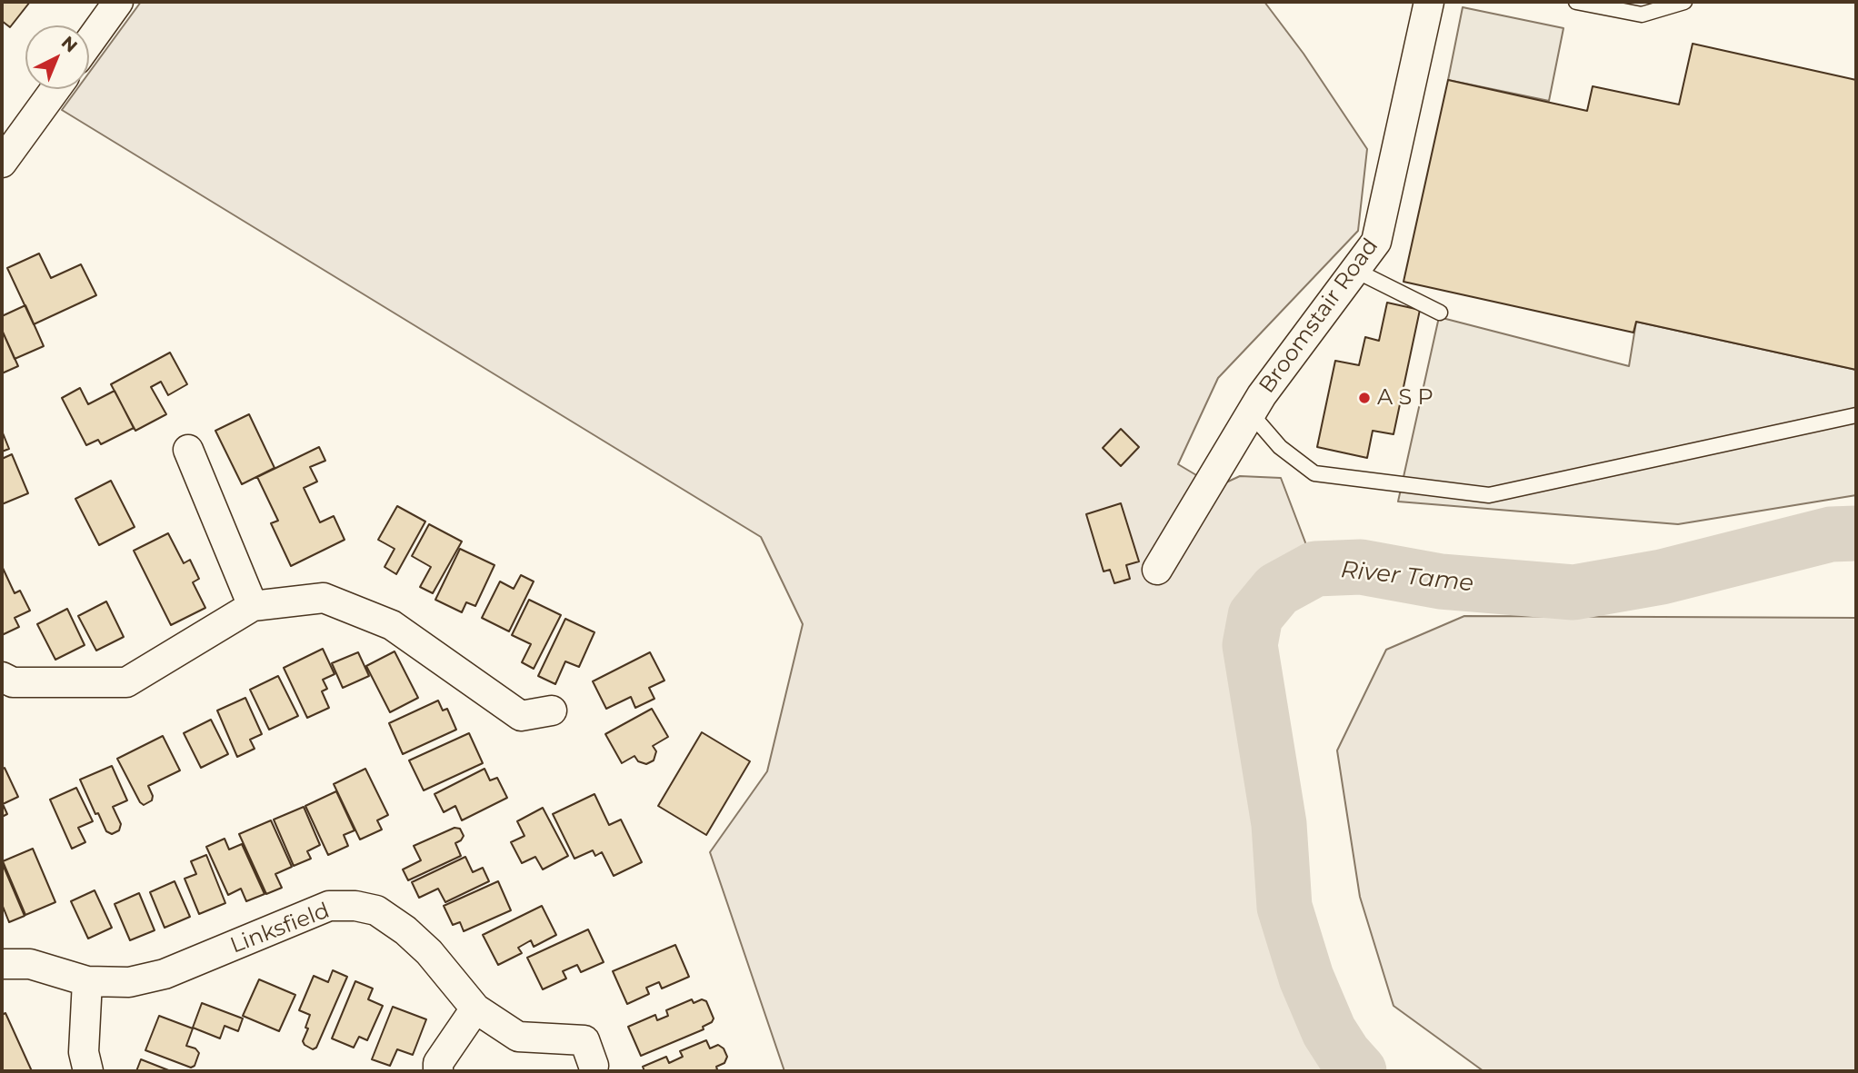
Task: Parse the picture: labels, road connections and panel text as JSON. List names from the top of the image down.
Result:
{
  "streets": {
    "street": ["Broomstair Road", "Linksfield"]
  },
  "water": ["River Tame"],
  "places": ["A S P"],
  "north": "top right"
}
